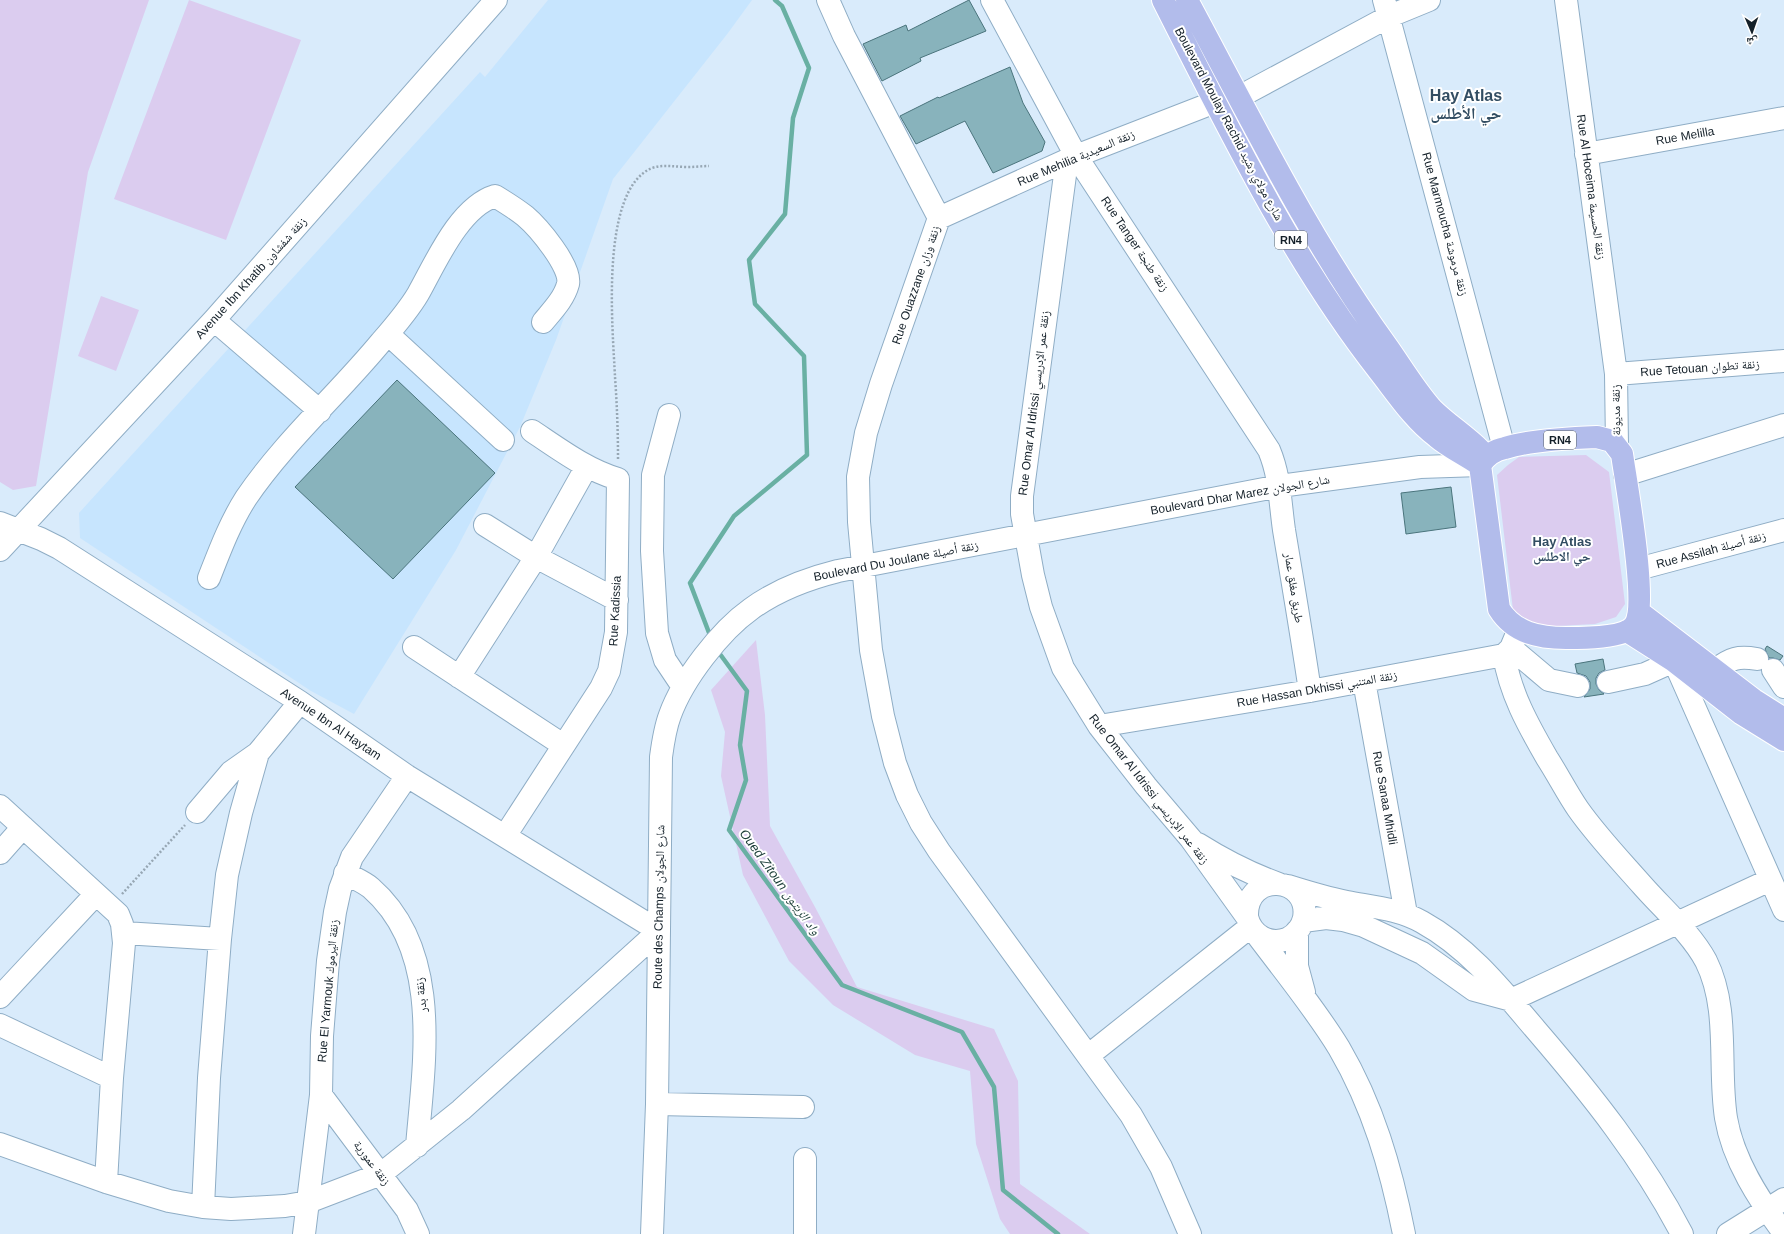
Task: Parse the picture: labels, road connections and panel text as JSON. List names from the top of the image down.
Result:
{
  "streets": {
    "main road": ["Boulevard Moulay Rachid شارع مولاي رشيد", "RN4"],
    "street": [
      "Rue Melilla",
      "Rue Mehilia زنقة السعيدية",
      "Rue Al Hoceima زنقة الحسيمة",
      "Rue Marmoucha زنقة مرموشة",
      "Rue Tanger زنقة طنجة",
      "Avenue Ibn Khatib زنقة شفشاون",
      "Rue Ouazzane زنقة وزان",
      "Rue Tetouan زنقة تطوان",
      "Rue Omar Al Idrissi زنقة عمر الإدريسي",
      "زنقة مديونة",
      "Boulevard Dhar Marez شارع الجولان",
      "Rue Assilah زنقة أصيلة",
      "Boulevard Du Joulane زنقة أصيلة",
      "طريق مغلق عمار",
      "Rue Kadissia",
      "Rue Hassan Dkhissi زنقة المتنبي",
      "Avenue Ibn Al Haytam",
      "Rue Sanaa Mhidli",
      "Route des Champs شارع الجولان",
      "Rue El Yarmouk زنقة اليرموك",
      "زنقة بدر",
      "زنقة عمورية"
    ]
  },
  "crossings": [
    ["Boulevard Moulay Rachid شارع مولاي رشيد", "Rue Mehilia زنقة السعيدية"],
    ["Boulevard Moulay Rachid شارع مولاي رشيد", "Rue Marmoucha زنقة مرموشة"],
    ["Boulevard Moulay Rachid شارع مولاي رشيد", "RN4"],
    ["Boulevard Moulay Rachid شارع مولاي رشيد", "Boulevard Dhar Marez شارع الجولان"],
    ["Rue Melilla", "Rue Al Hoceima زنقة الحسيمة"],
    ["Rue Mehilia زنقة السعيدية", "Rue Tanger زنقة طنجة"],
    ["Rue Mehilia زنقة السعيدية", "Rue Ouazzane زنقة وزان"],
    ["Rue Mehilia زنقة السعيدية", "Rue Omar Al Idrissi زنقة عمر الإدريسي"],
    ["Rue Al Hoceima زنقة الحسيمة", "Rue Tetouan زنقة تطوان"],
    ["Rue Al Hoceima زنقة الحسيمة", "زنقة مديونة"],
    ["Rue Marmoucha زنقة مرموشة", "RN4"],
    ["Rue Marmoucha زنقة مرموشة", "Boulevard Dhar Marez شارع الجولان"],
    ["RN4", "زنقة مديونة"],
    ["RN4", "Boulevard Dhar Marez شارع الجولان"],
    ["Rue Tanger زنقة طنجة", "Rue Omar Al Idrissi زنقة عمر الإدريسي"],
    ["Rue Tanger زنقة طنجة", "Boulevard Dhar Marez شارع الجولان"],
    ["Rue Tanger زنقة طنجة", "طريق مغلق عمار"],
    ["Avenue Ibn Khatib زنقة شفشاون", "Avenue Ibn Al Haytam"],
    ["Rue Ouazzane زنقة وزان", "Boulevard Du Joulane زنقة أصيلة"],
    ["Rue Tetouan زنقة تطوان", "زنقة مديونة"],
    ["Rue Omar Al Idrissi زنقة عمر الإدريسي", "Boulevard Dhar Marez شارع الجولان"],
    ["Rue Omar Al Idrissi زنقة عمر الإدريسي", "Boulevard Du Joulane زنقة أصيلة"],
    ["Rue Omar Al Idrissi زنقة عمر الإدريسي", "Rue Hassan Dkhissi زنقة المتنبي"],
    ["Boulevard Dhar Marez شارع الجولان", "Boulevard Du Joulane زنقة أصيلة"],
    ["Boulevard Dhar Marez شارع الجولان", "طريق مغلق عمار"],
    ["Boulevard Du Joulane زنقة أصيلة", "Route des Champs شارع الجولان"],
    ["طريق مغلق عمار", "Rue Hassan Dkhissi زنقة المتنبي"],
    ["Rue Kadissia", "Avenue Ibn Al Haytam"],
    ["Rue Hassan Dkhissi زنقة المتنبي", "Rue Sanaa Mhidli"],
    ["Avenue Ibn Al Haytam", "Route des Champs شارع الجولان"],
    ["Avenue Ibn Al Haytam", "Rue El Yarmouk زنقة اليرموك"],
    ["Rue El Yarmouk زنقة اليرموك", "زنقة بدر"],
    ["Rue El Yarmouk زنقة اليرموك", "زنقة عمورية"]
  ],
  "districts": ["Hay Atlas حي الأطلس", "Hay Atlas حي الاطلس"],
  "water": ["Oued Zitoun واد الزيتون"],
  "north": "bottom"
}
